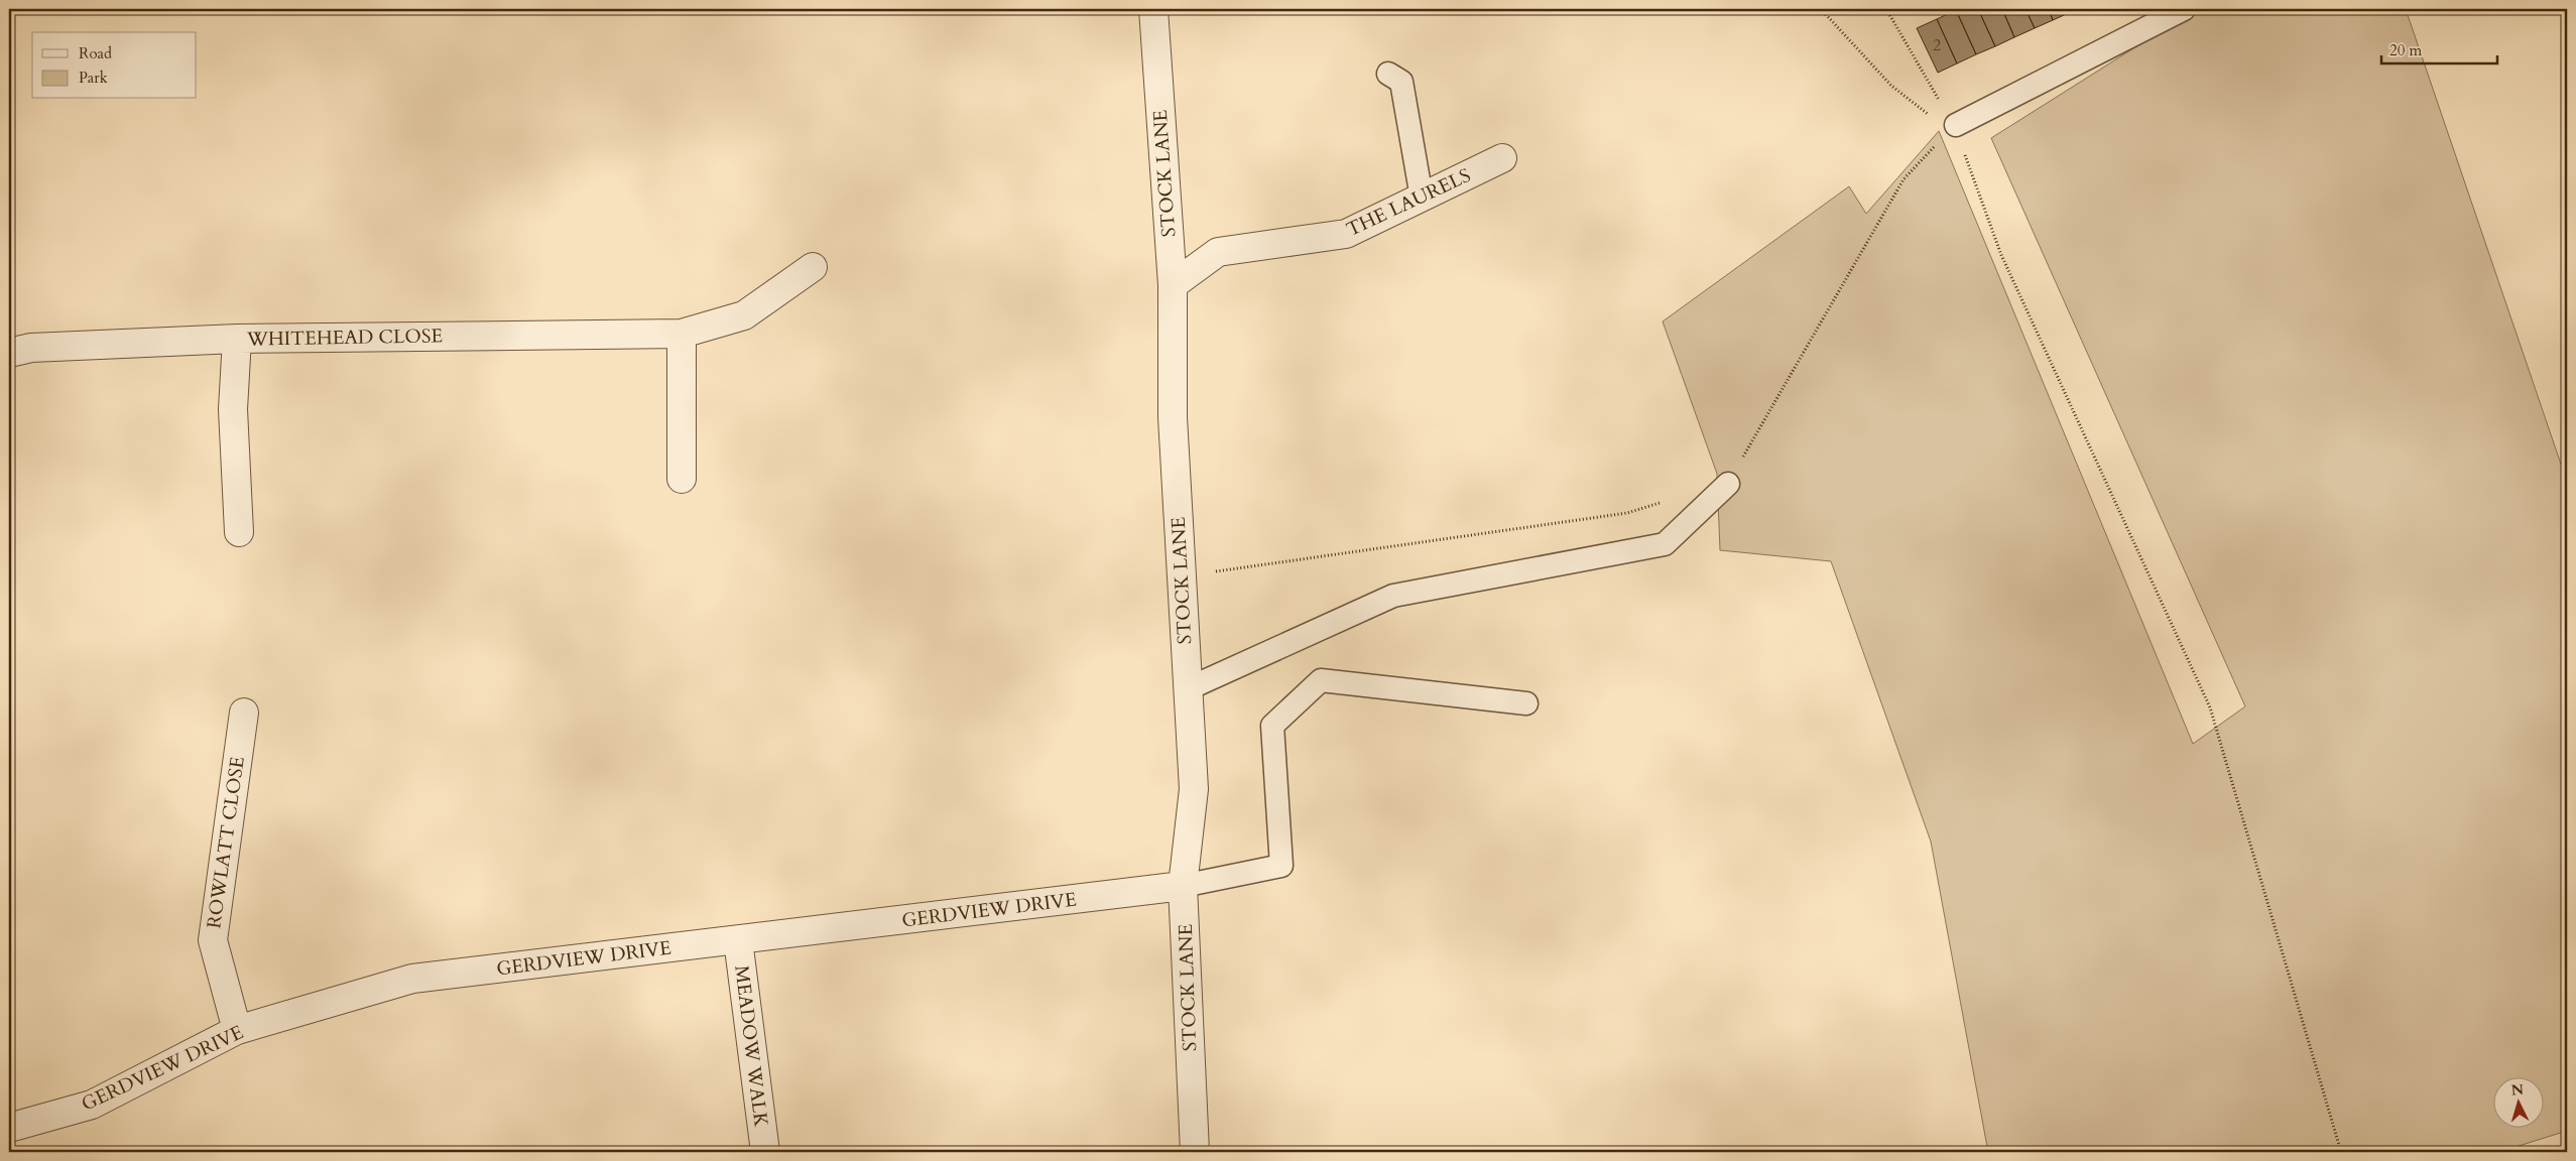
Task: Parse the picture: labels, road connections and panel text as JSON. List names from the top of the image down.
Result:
{
  "streets": {
    "street": [
      "STOCK LANE",
      "THE LAURELS",
      "WHITEHEAD CLOSE",
      "ROWLATT CLOSE",
      "GERDVIEW DRIVE",
      "MEADOW WALK"
    ]
  },
  "crossings": [
    ["STOCK LANE", "THE LAURELS"],
    ["STOCK LANE", "GERDVIEW DRIVE"],
    ["ROWLATT CLOSE", "GERDVIEW DRIVE"],
    ["GERDVIEW DRIVE", "MEADOW WALK"]
  ],
  "house_numbers": ["2"],
  "legend": ["Road", "Park"],
  "scale_bar": "20 m",
  "north": "top"
}
